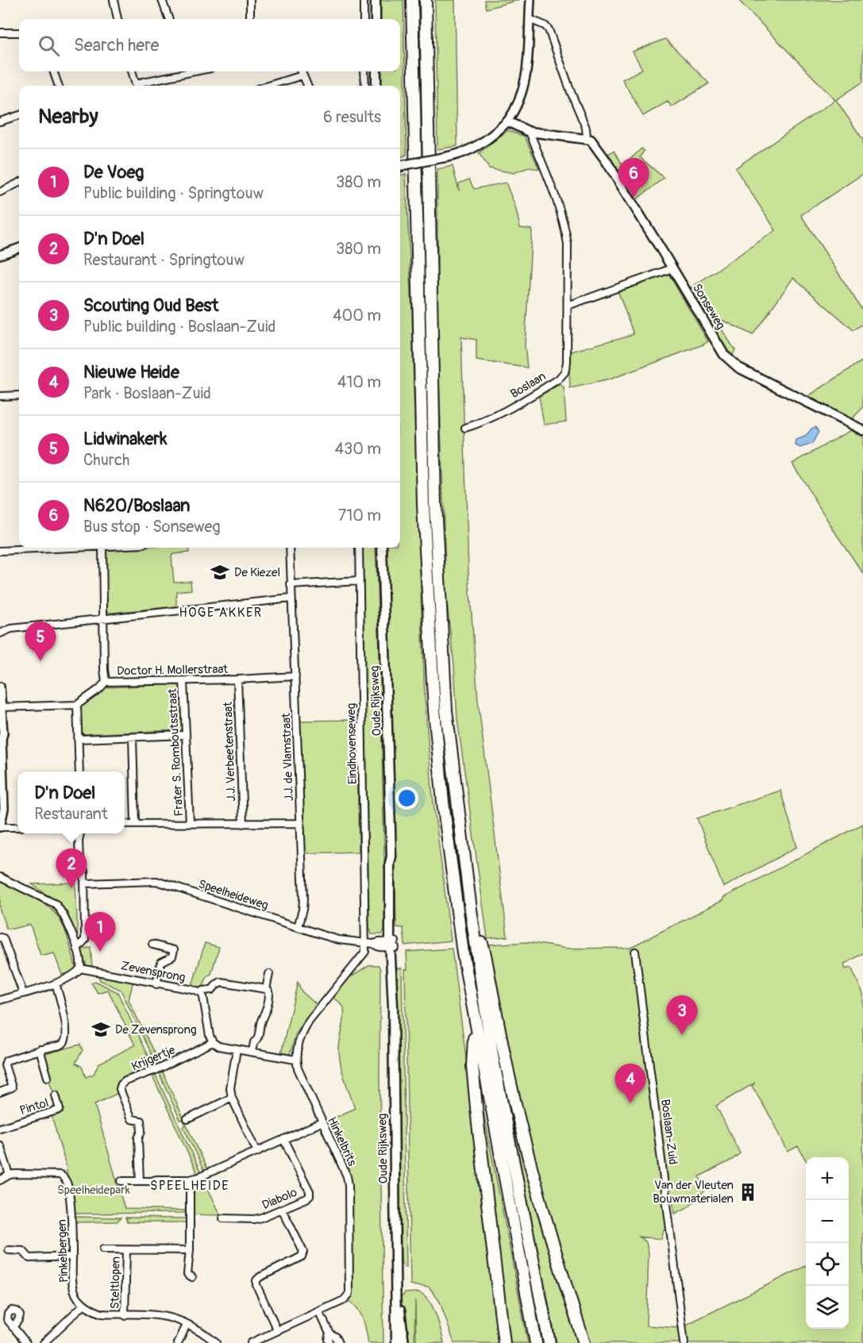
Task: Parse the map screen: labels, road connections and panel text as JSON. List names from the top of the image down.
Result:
{
  "streets": {
    "main road": ["Sonseweg", "Oude Rijksweg"],
    "street": [
      "Boslaan",
      "Doctor H. Mollerstraat",
      "Eindhovenseweg",
      "J.J. Verbeetenstraat",
      "Frater S. Romboutsstraat",
      "J.J. de Vlamstraat",
      "Speelheideweg",
      "Zevensprong",
      "Krijgertje",
      "Pintol",
      "Boslaan-Zuid",
      "Hinkelbrits",
      "Diabolo",
      "Pinkelbergen",
      "Steltlopen"
    ]
  },
  "crossings": [
    ["Doctor H. Mollerstraat", "J.J. Verbeetenstraat"],
    ["Doctor H. Mollerstraat", "Frater S. Romboutsstraat"],
    ["Doctor H. Mollerstraat", "J.J. de Vlamstraat"],
    ["Oude Rijksweg", "Speelheideweg"],
    ["Eindhovenseweg", "Speelheideweg"],
    ["J.J. de Vlamstraat", "Speelheideweg"]
  ],
  "districts": ["HOGE AKKER", "SPEELHEIDE"],
  "parks": ["Speelheidepark"],
  "places": {
    "school or university": ["De Kiezel", "De Zevensprong"],
    "building": ["Van der Vleuten Bouwmaterialen"]
  },
  "page": {
    "search": "Search here",
    "heading": ["Nearby", "6 results"],
    "list": [
      {
        "mark": "1",
        "name": "De Voeg",
        "note": "Public building · Springtouw",
        "value": "380 m"
      },
      {
        "mark": "2",
        "name": "D'n Doel",
        "note": "Restaurant · Springtouw",
        "value": "380 m"
      },
      {
        "mark": "3",
        "name": "Scouting Oud Best",
        "note": "Public building · Boslaan-Zuid",
        "value": "400 m"
      },
      {
        "mark": "4",
        "name": "Nieuwe Heide",
        "note": "Park · Boslaan-Zuid",
        "value": "410 m"
      },
      {
        "mark": "5",
        "name": "Lidwinakerk",
        "note": "Church",
        "value": "430 m"
      },
      {
        "mark": "6",
        "name": "N620/Boslaan",
        "note": "Bus stop · Sonseweg",
        "value": "710 m"
      }
    ],
    "pins": [
      "6",
      "5",
      "2",
      "1",
      "3",
      "4"
    ],
    "popup": ["D'n Doel", "Restaurant"],
    "map_buttons": ["+", "−"]
  }
}
